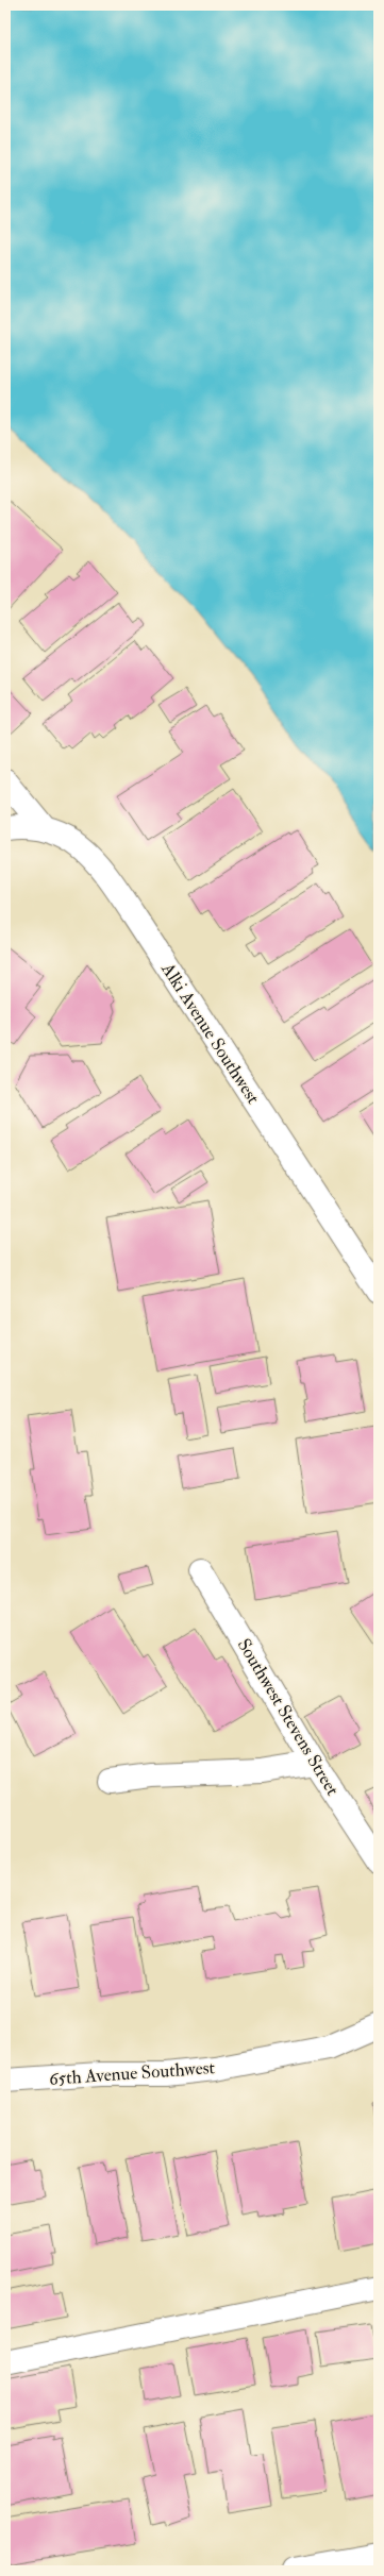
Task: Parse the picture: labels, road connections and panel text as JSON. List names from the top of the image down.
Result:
{
  "streets": {
    "street": ["Alki Avenue Southwest", "Southwest Stevens Street", "65th Avenue Southwest"]
  }
}
